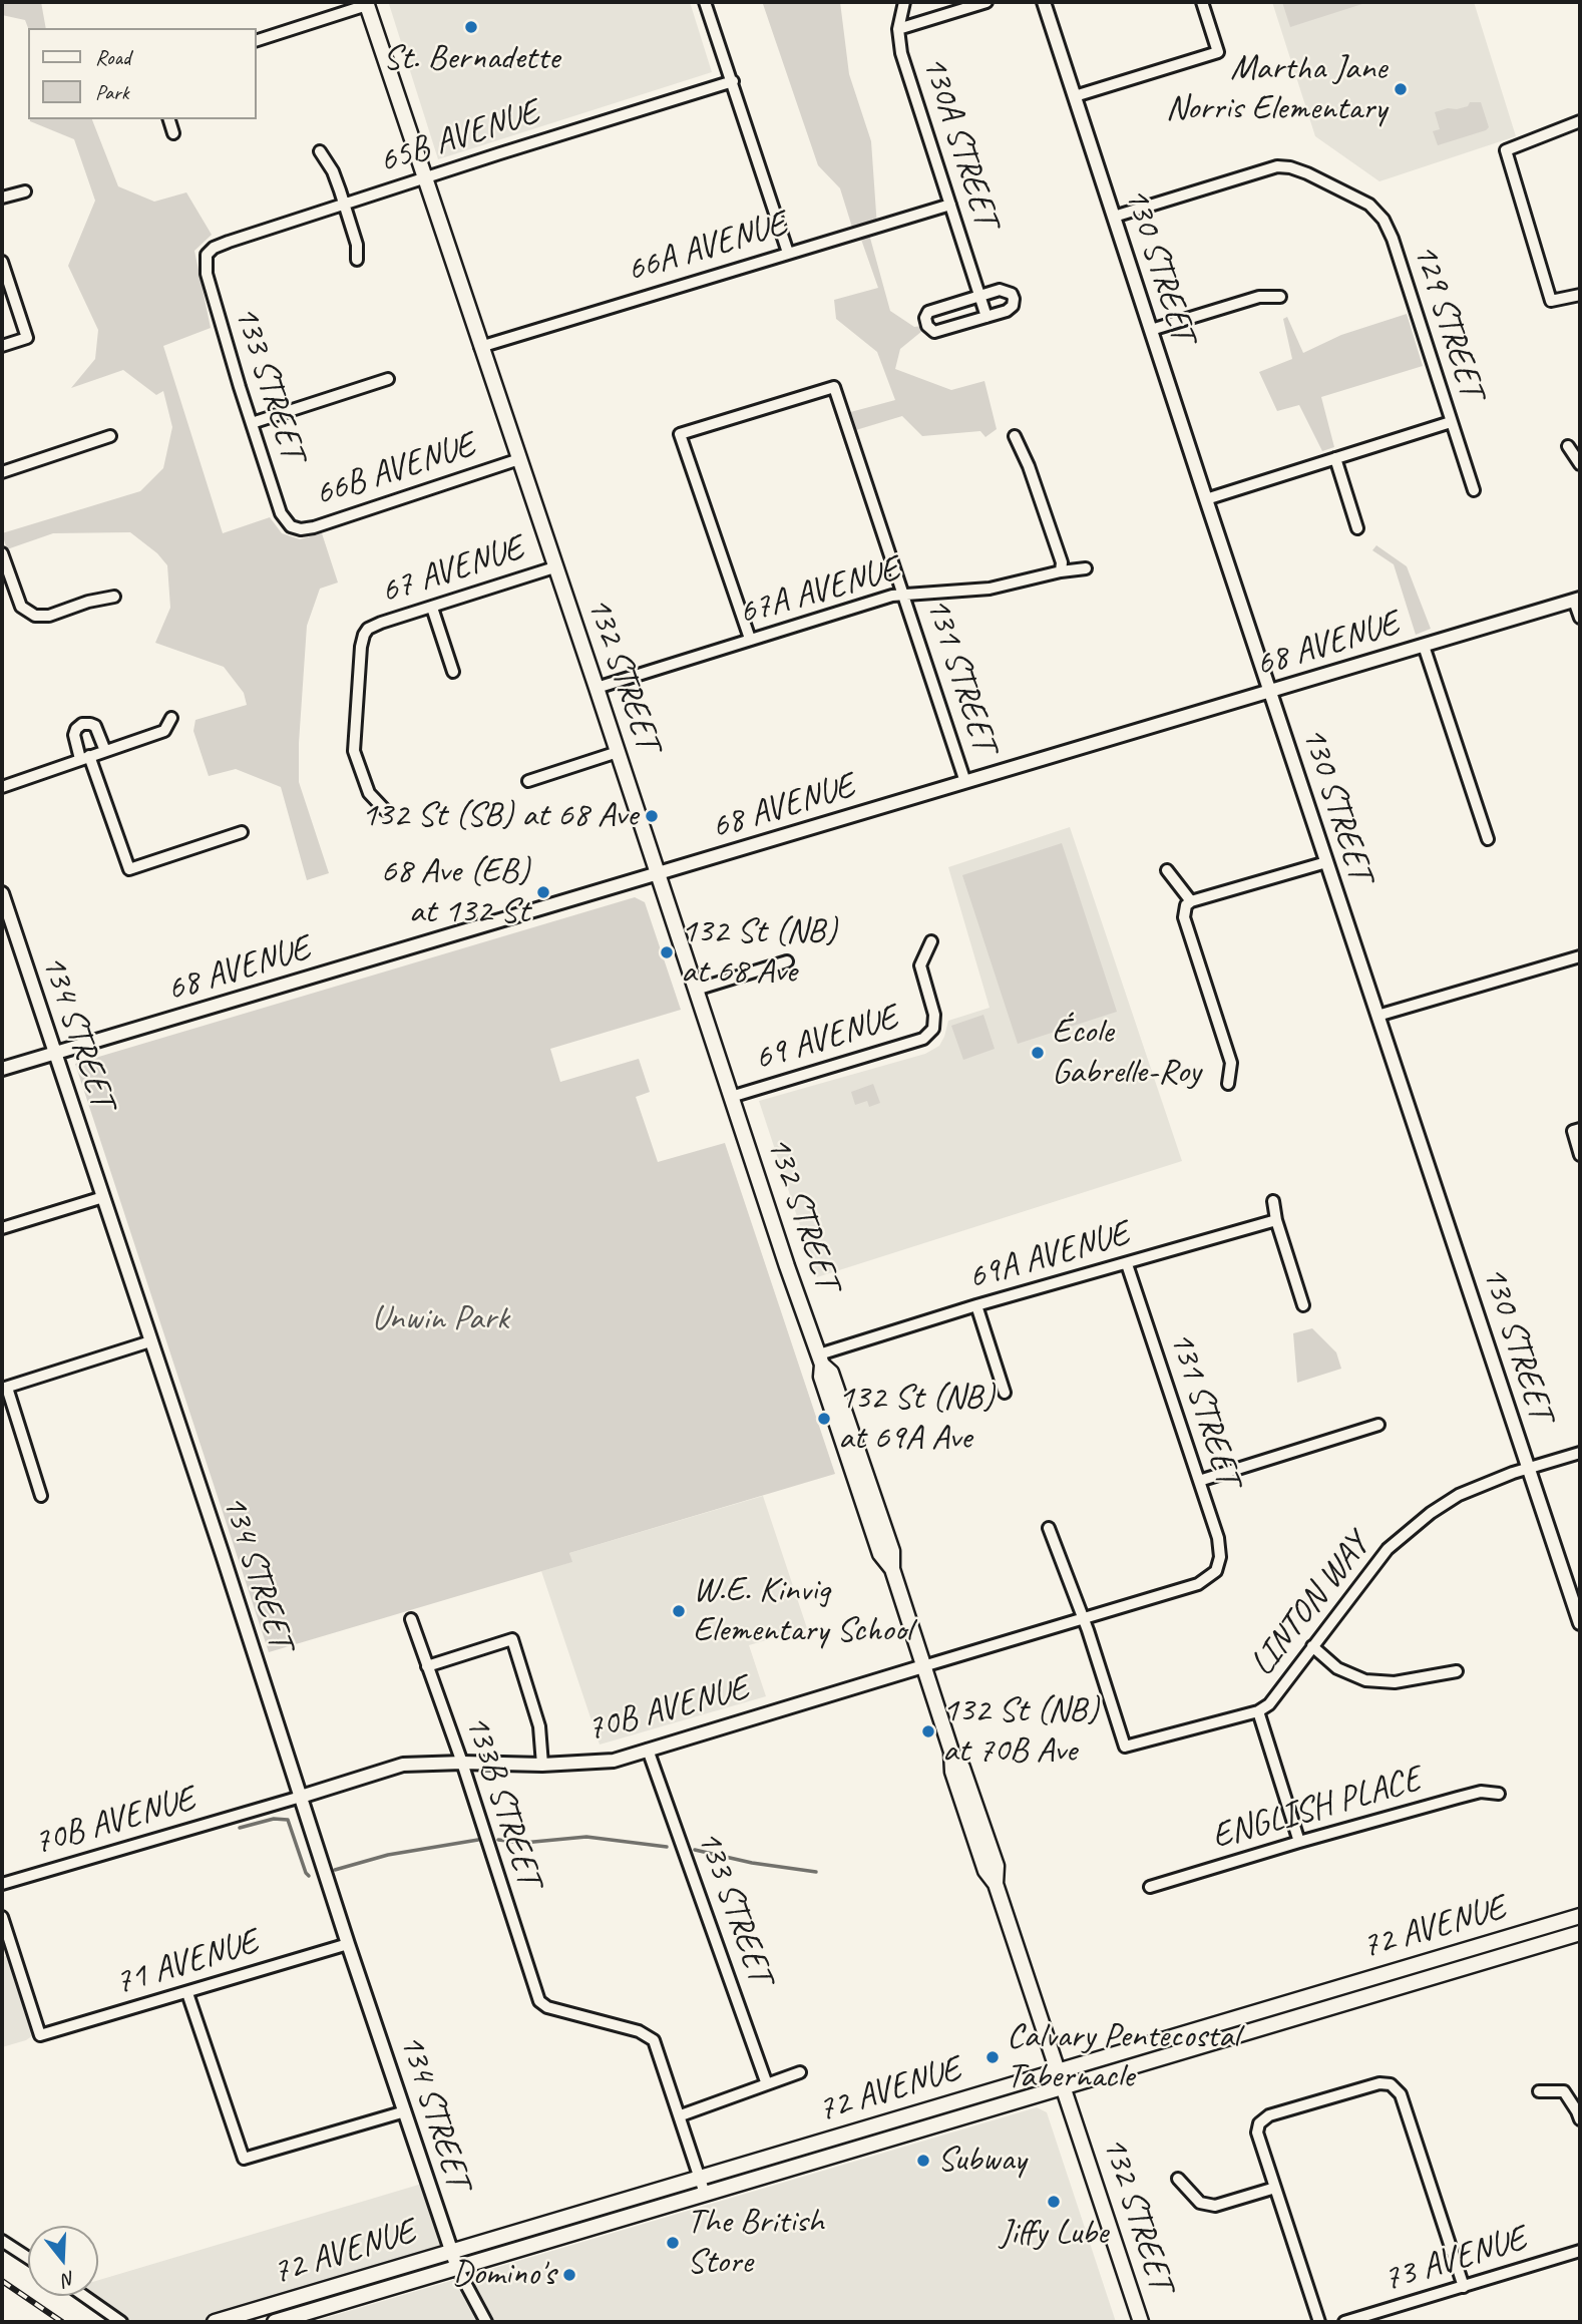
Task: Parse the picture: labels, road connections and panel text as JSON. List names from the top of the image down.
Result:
{
  "streets": {
    "main road": ["132 STREET", "72 AVENUE"],
    "street": [
      "65B AVENUE",
      "130A STREET",
      "66A AVENUE",
      "130 STREET",
      "129 STREET",
      "133 STREET",
      "66B AVENUE",
      "67 AVENUE",
      "67A AVENUE",
      "68 AVENUE",
      "131 STREET",
      "134 STREET",
      "69 AVENUE",
      "69A AVENUE",
      "LINTON WAY",
      "70B AVENUE",
      "133B STREET",
      "ENGLISH PLACE",
      "71 AVENUE",
      "73 AVENUE"
    ]
  },
  "crossings": [
    ["65B AVENUE", "133 STREET"],
    ["65B AVENUE", "132 STREET"],
    ["130A STREET", "66A AVENUE"],
    ["66A AVENUE", "132 STREET"],
    ["130 STREET", "129 STREET"],
    ["130 STREET", "68 AVENUE"],
    ["130 STREET", "LINTON WAY"],
    ["133 STREET", "66B AVENUE"],
    ["133 STREET", "70B AVENUE"],
    ["66B AVENUE", "132 STREET"],
    ["67 AVENUE", "132 STREET"],
    ["67A AVENUE", "132 STREET"],
    ["67A AVENUE", "131 STREET"],
    ["68 AVENUE", "132 STREET"],
    ["68 AVENUE", "131 STREET"],
    ["68 AVENUE", "134 STREET"],
    ["132 STREET", "69 AVENUE"],
    ["132 STREET", "69A AVENUE"],
    ["132 STREET", "70B AVENUE"],
    ["132 STREET", "72 AVENUE"],
    ["131 STREET", "69A AVENUE"],
    ["131 STREET", "70B AVENUE"],
    ["134 STREET", "70B AVENUE"],
    ["134 STREET", "72 AVENUE"],
    ["134 STREET", "71 AVENUE"],
    ["LINTON WAY", "70B AVENUE"],
    ["70B AVENUE", "133B STREET"]
  ],
  "parks": ["Unwin Park"],
  "places": [
    "St. Bernadette",
    "Martha Jane Norris Elementary",
    "132 St (SB) at 68 Ave",
    "68 Ave (EB) at 132 St",
    "132 St (NB) at 68 Ave",
    "École Gabrelle-Roy",
    "132 St (NB) at 69A Ave",
    "W.E. Kinvig Elementary School",
    "132 St (NB) at 70B Ave",
    "Calvary Pentecostal Tabernacle",
    "Subway",
    "Jiffy Lube",
    "The British Store",
    "Domino's"
  ],
  "legend": ["Road", "Park"],
  "north": "bottom"
}
